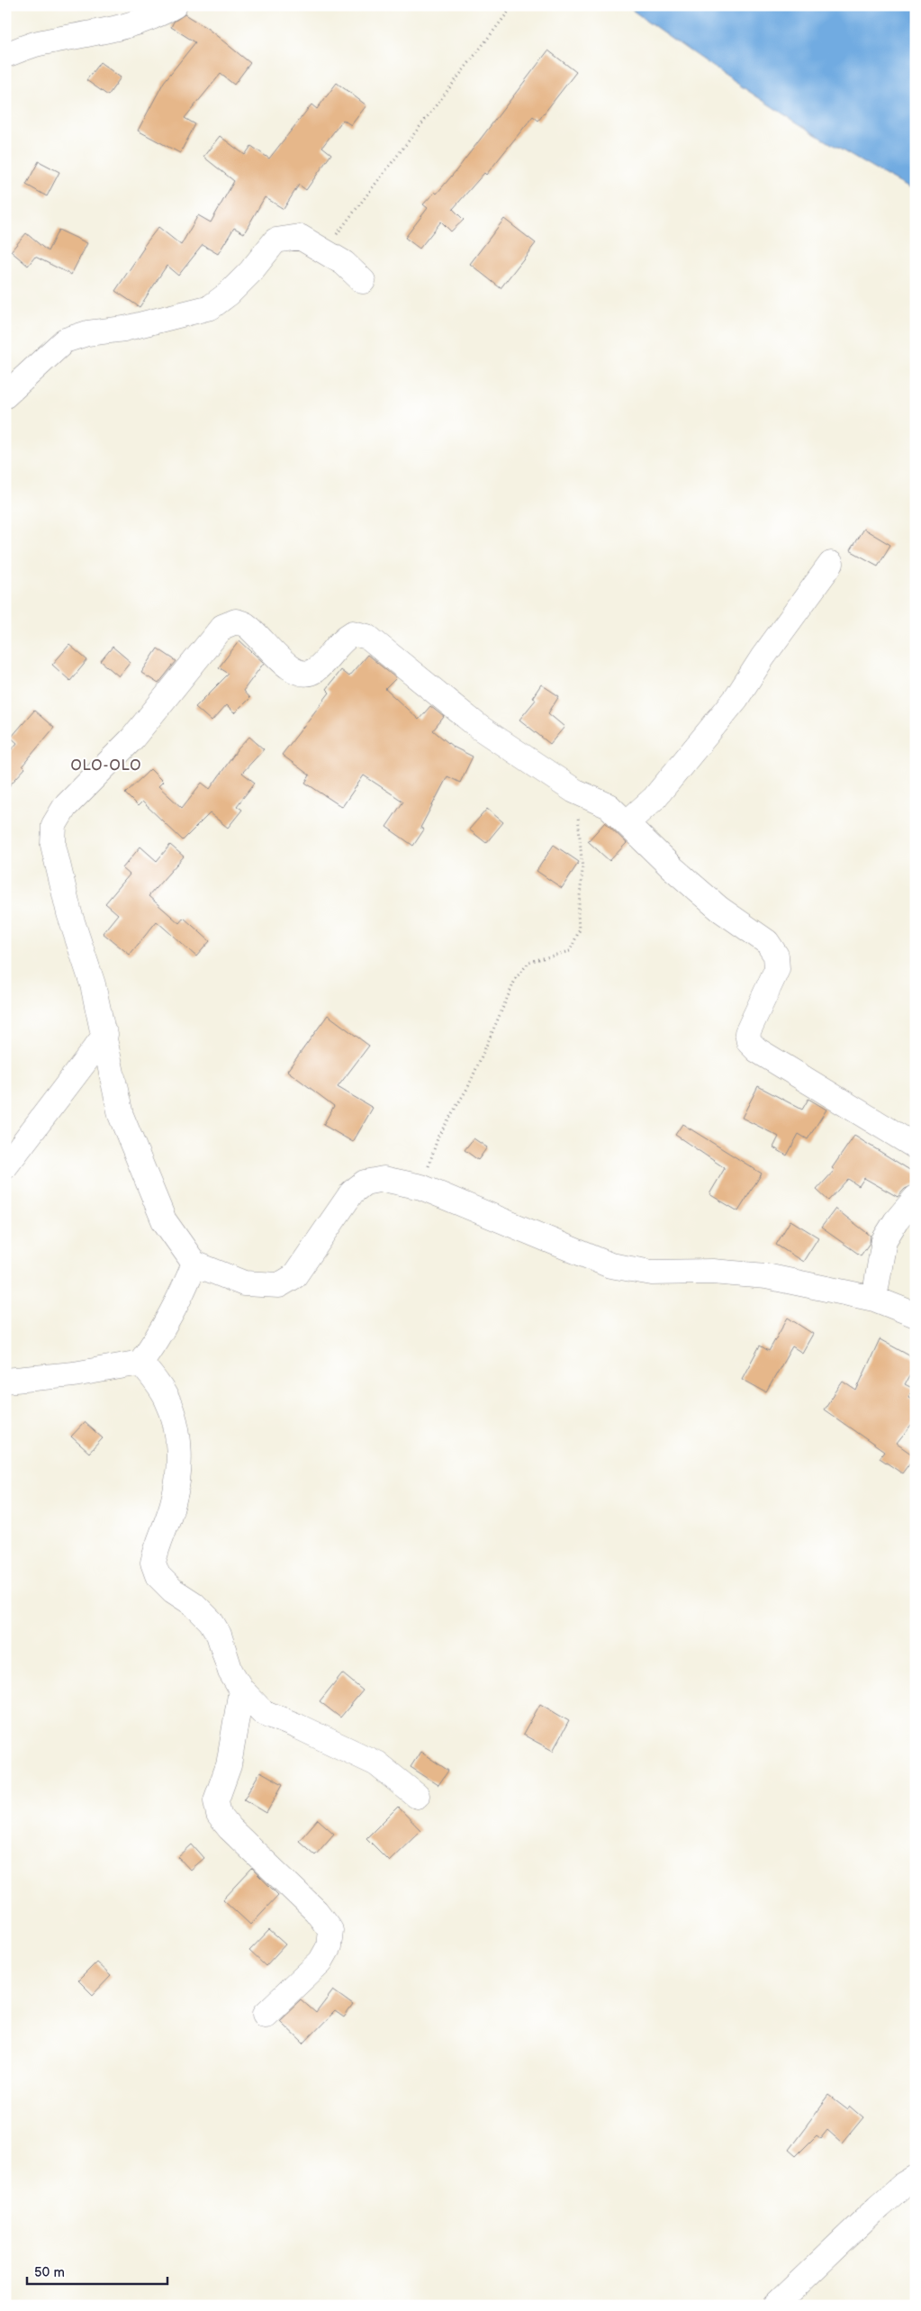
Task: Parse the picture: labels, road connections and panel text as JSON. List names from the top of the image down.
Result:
{
  "districts": ["OLO-OLO"],
  "scale_bar": "50 m"
}
